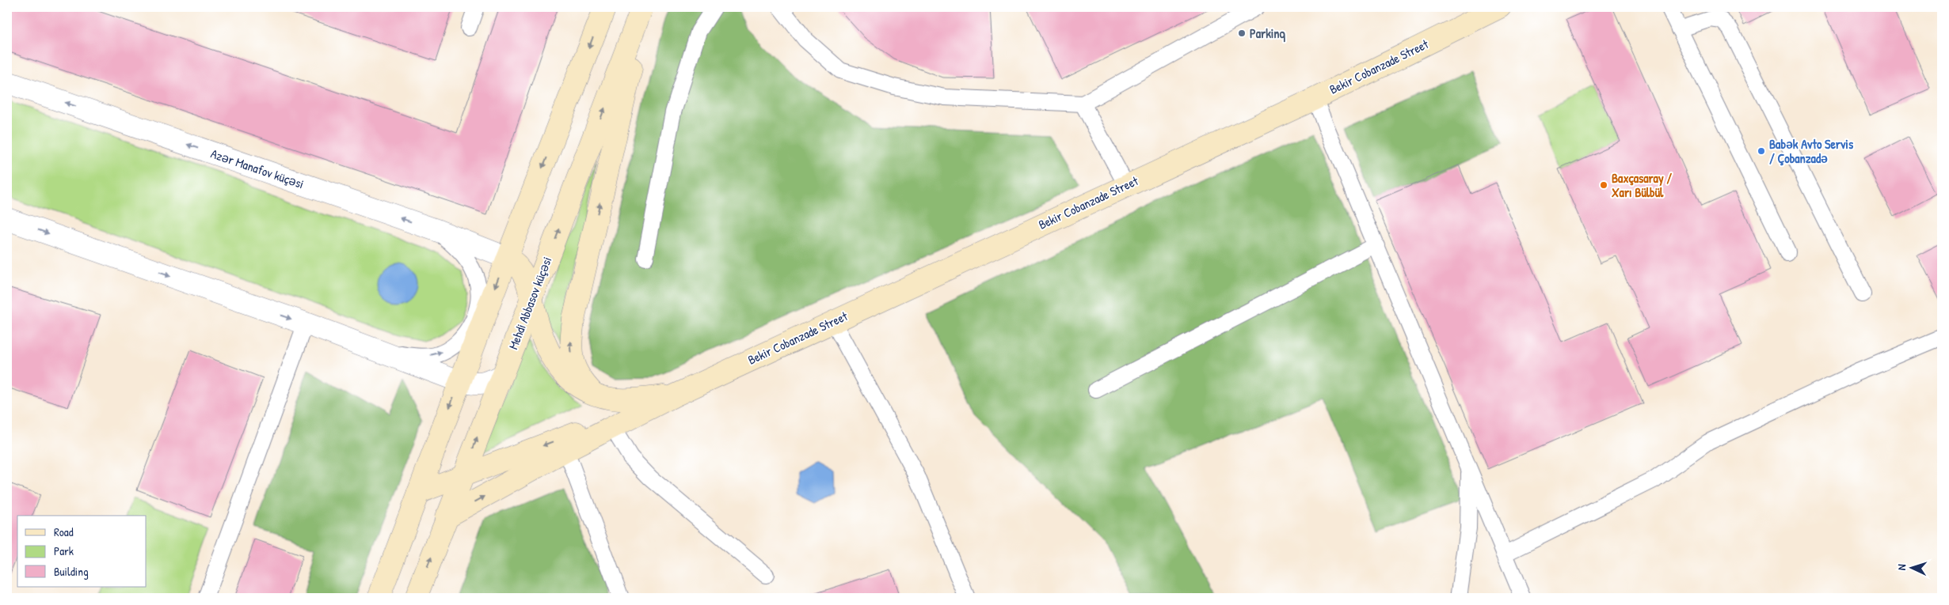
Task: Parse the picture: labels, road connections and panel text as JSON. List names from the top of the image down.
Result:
{
  "streets": {
    "street": ["Bekir Cobanzade Street", "Azər Manafov küçəsi", "Mehdi Abbasov küçəsi"]
  },
  "places": ["Parkinq", "Babək Avto Servis / Çobanzadə", "Baxçasaray / Xarı Bülbül"],
  "legend": ["Road", "Park", "Building"],
  "north": "left"
}
